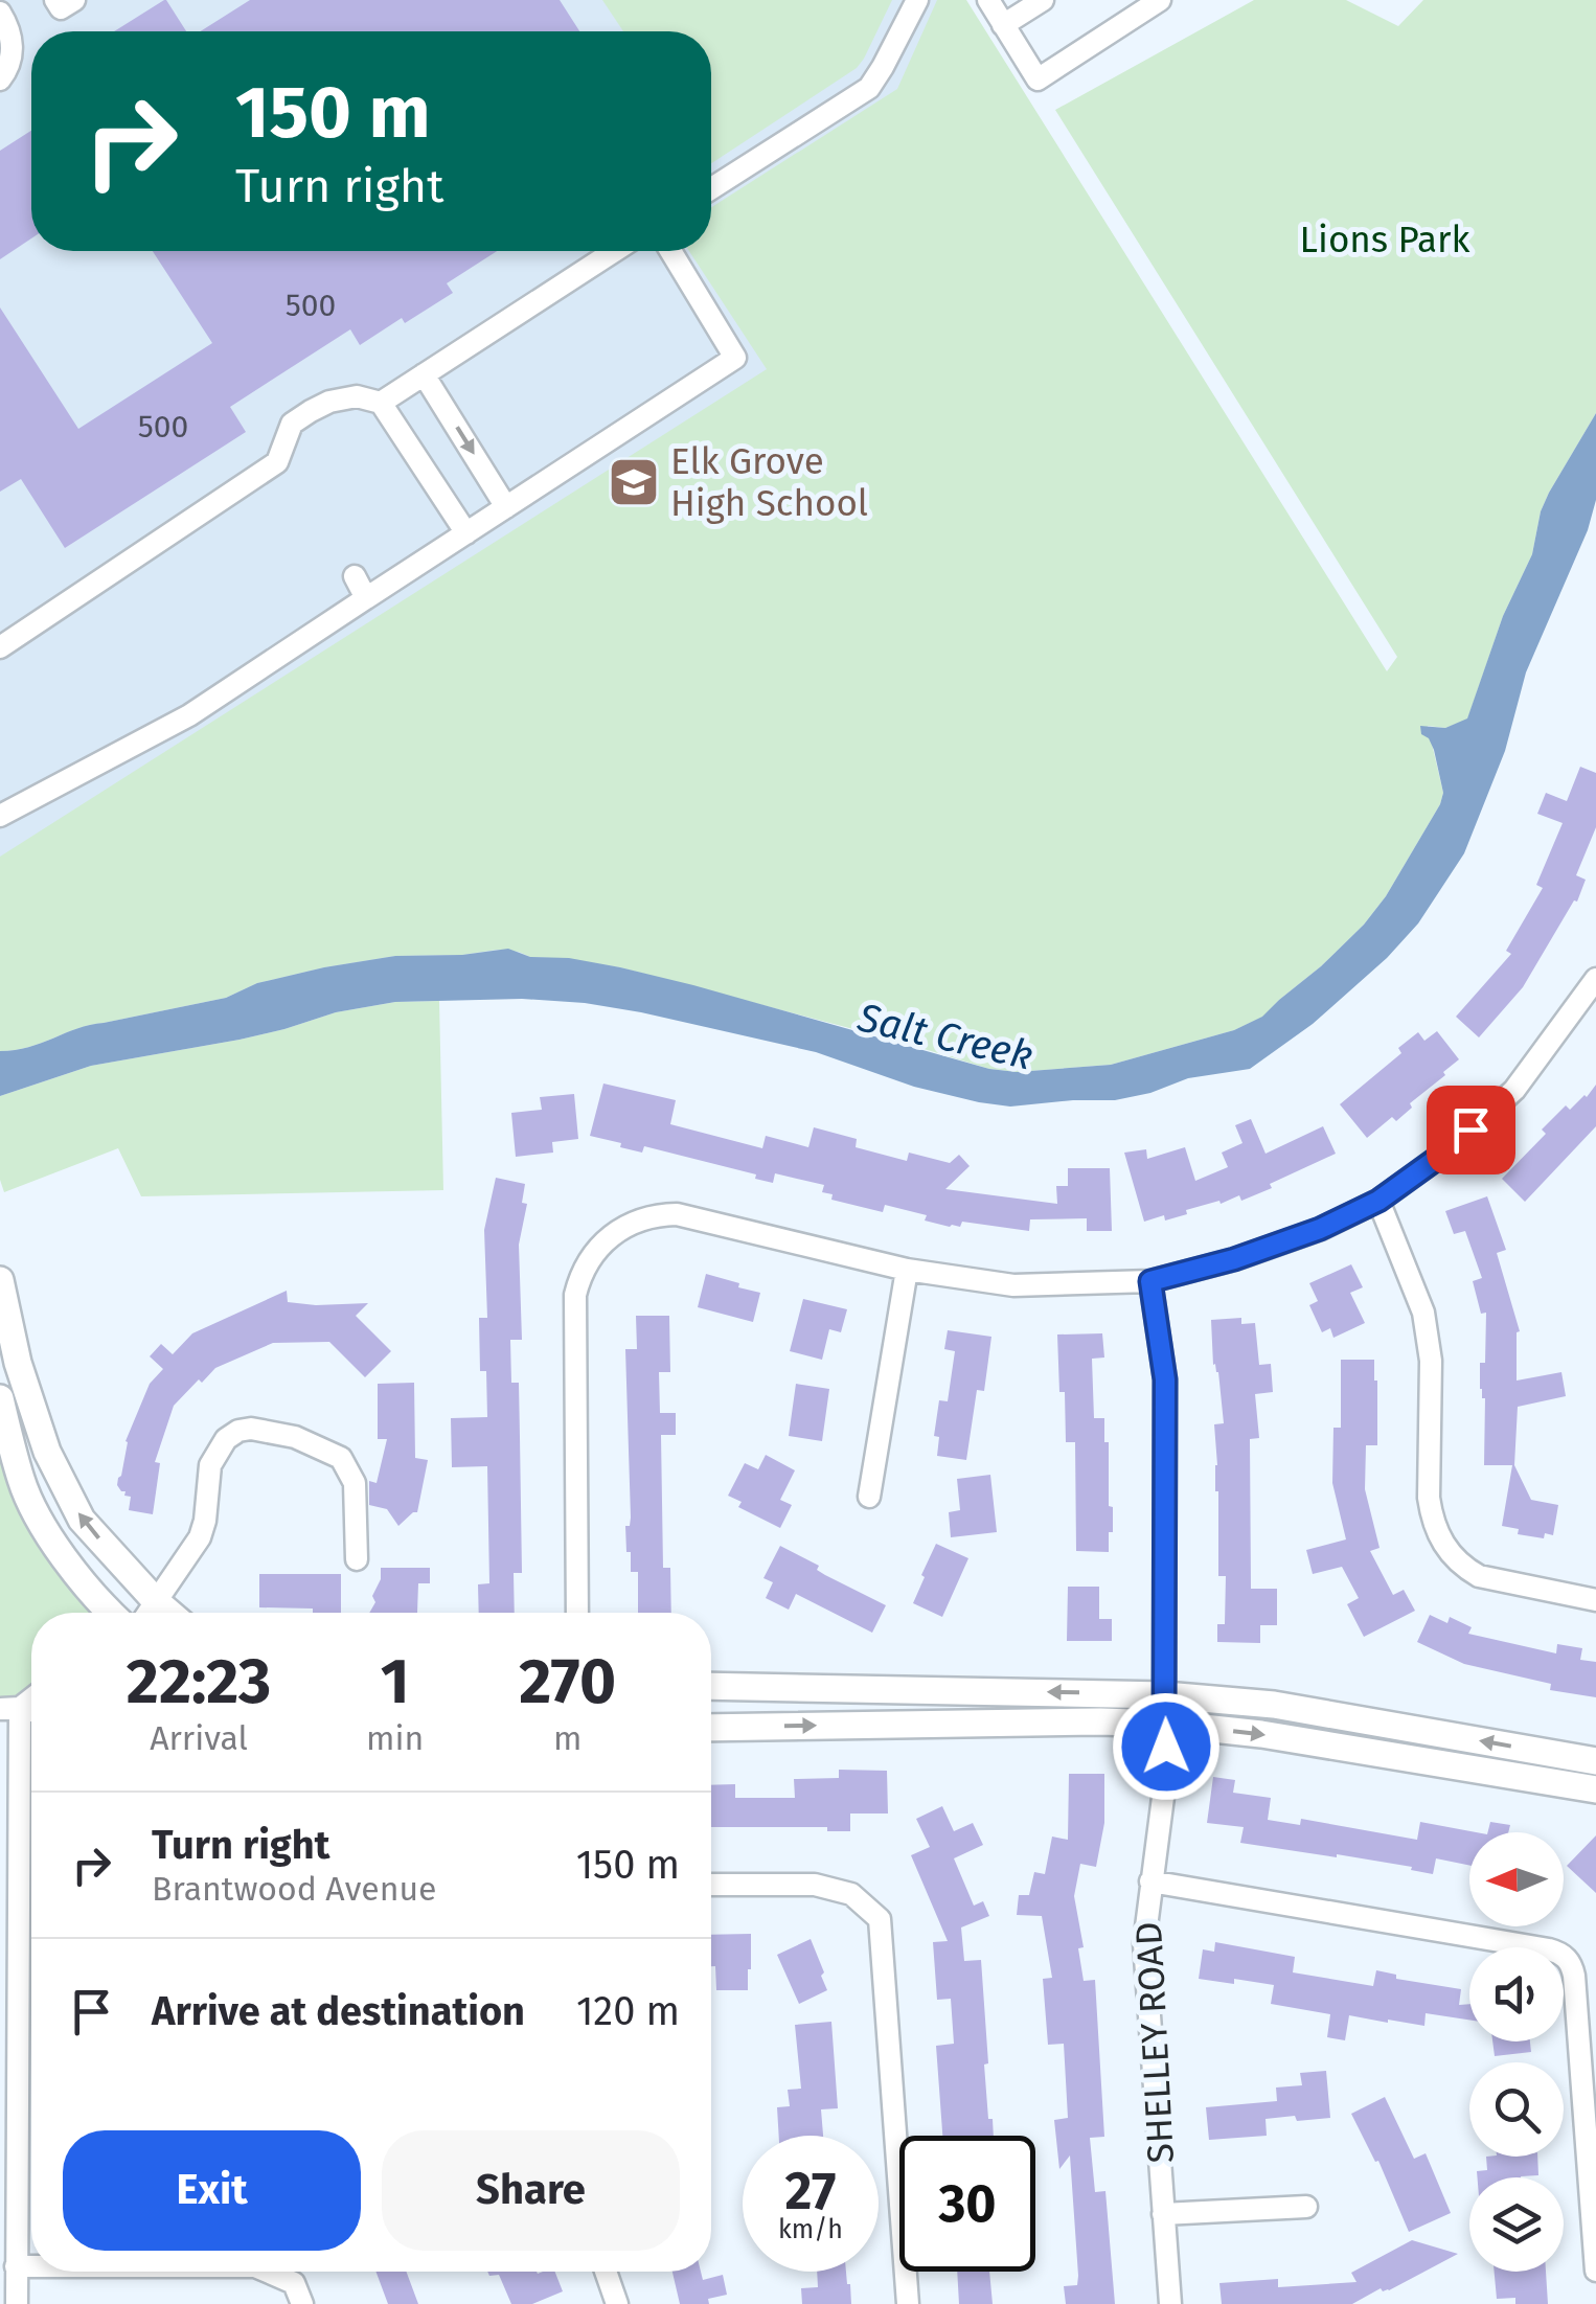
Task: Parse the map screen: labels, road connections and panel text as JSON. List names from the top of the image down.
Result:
{
  "streets": {
    "street": ["SHELLEY ROAD"]
  },
  "water": ["Salt Creek"],
  "parks": ["Lions Park"],
  "places": {
    "school or university": ["Elk Grove High School"]
  },
  "house_numbers": ["500", "500"],
  "north": "left",
  "page": {
    "turn": ["150 m", "Turn right"],
    "eta": [
      "22:23",
      "Arrival",
      "1",
      "min",
      "270",
      "m"
    ],
    "list": [
      {
        "name": "Turn right",
        "note": "Brantwood Avenue",
        "value": "150 m"
      },
      {
        "name": "Arrive at destination",
        "value": "120 m"
      }
    ],
    "buttons": ["Exit", "Share"],
    "speed": "27 km/h",
    "limit": "30"
  }
}
